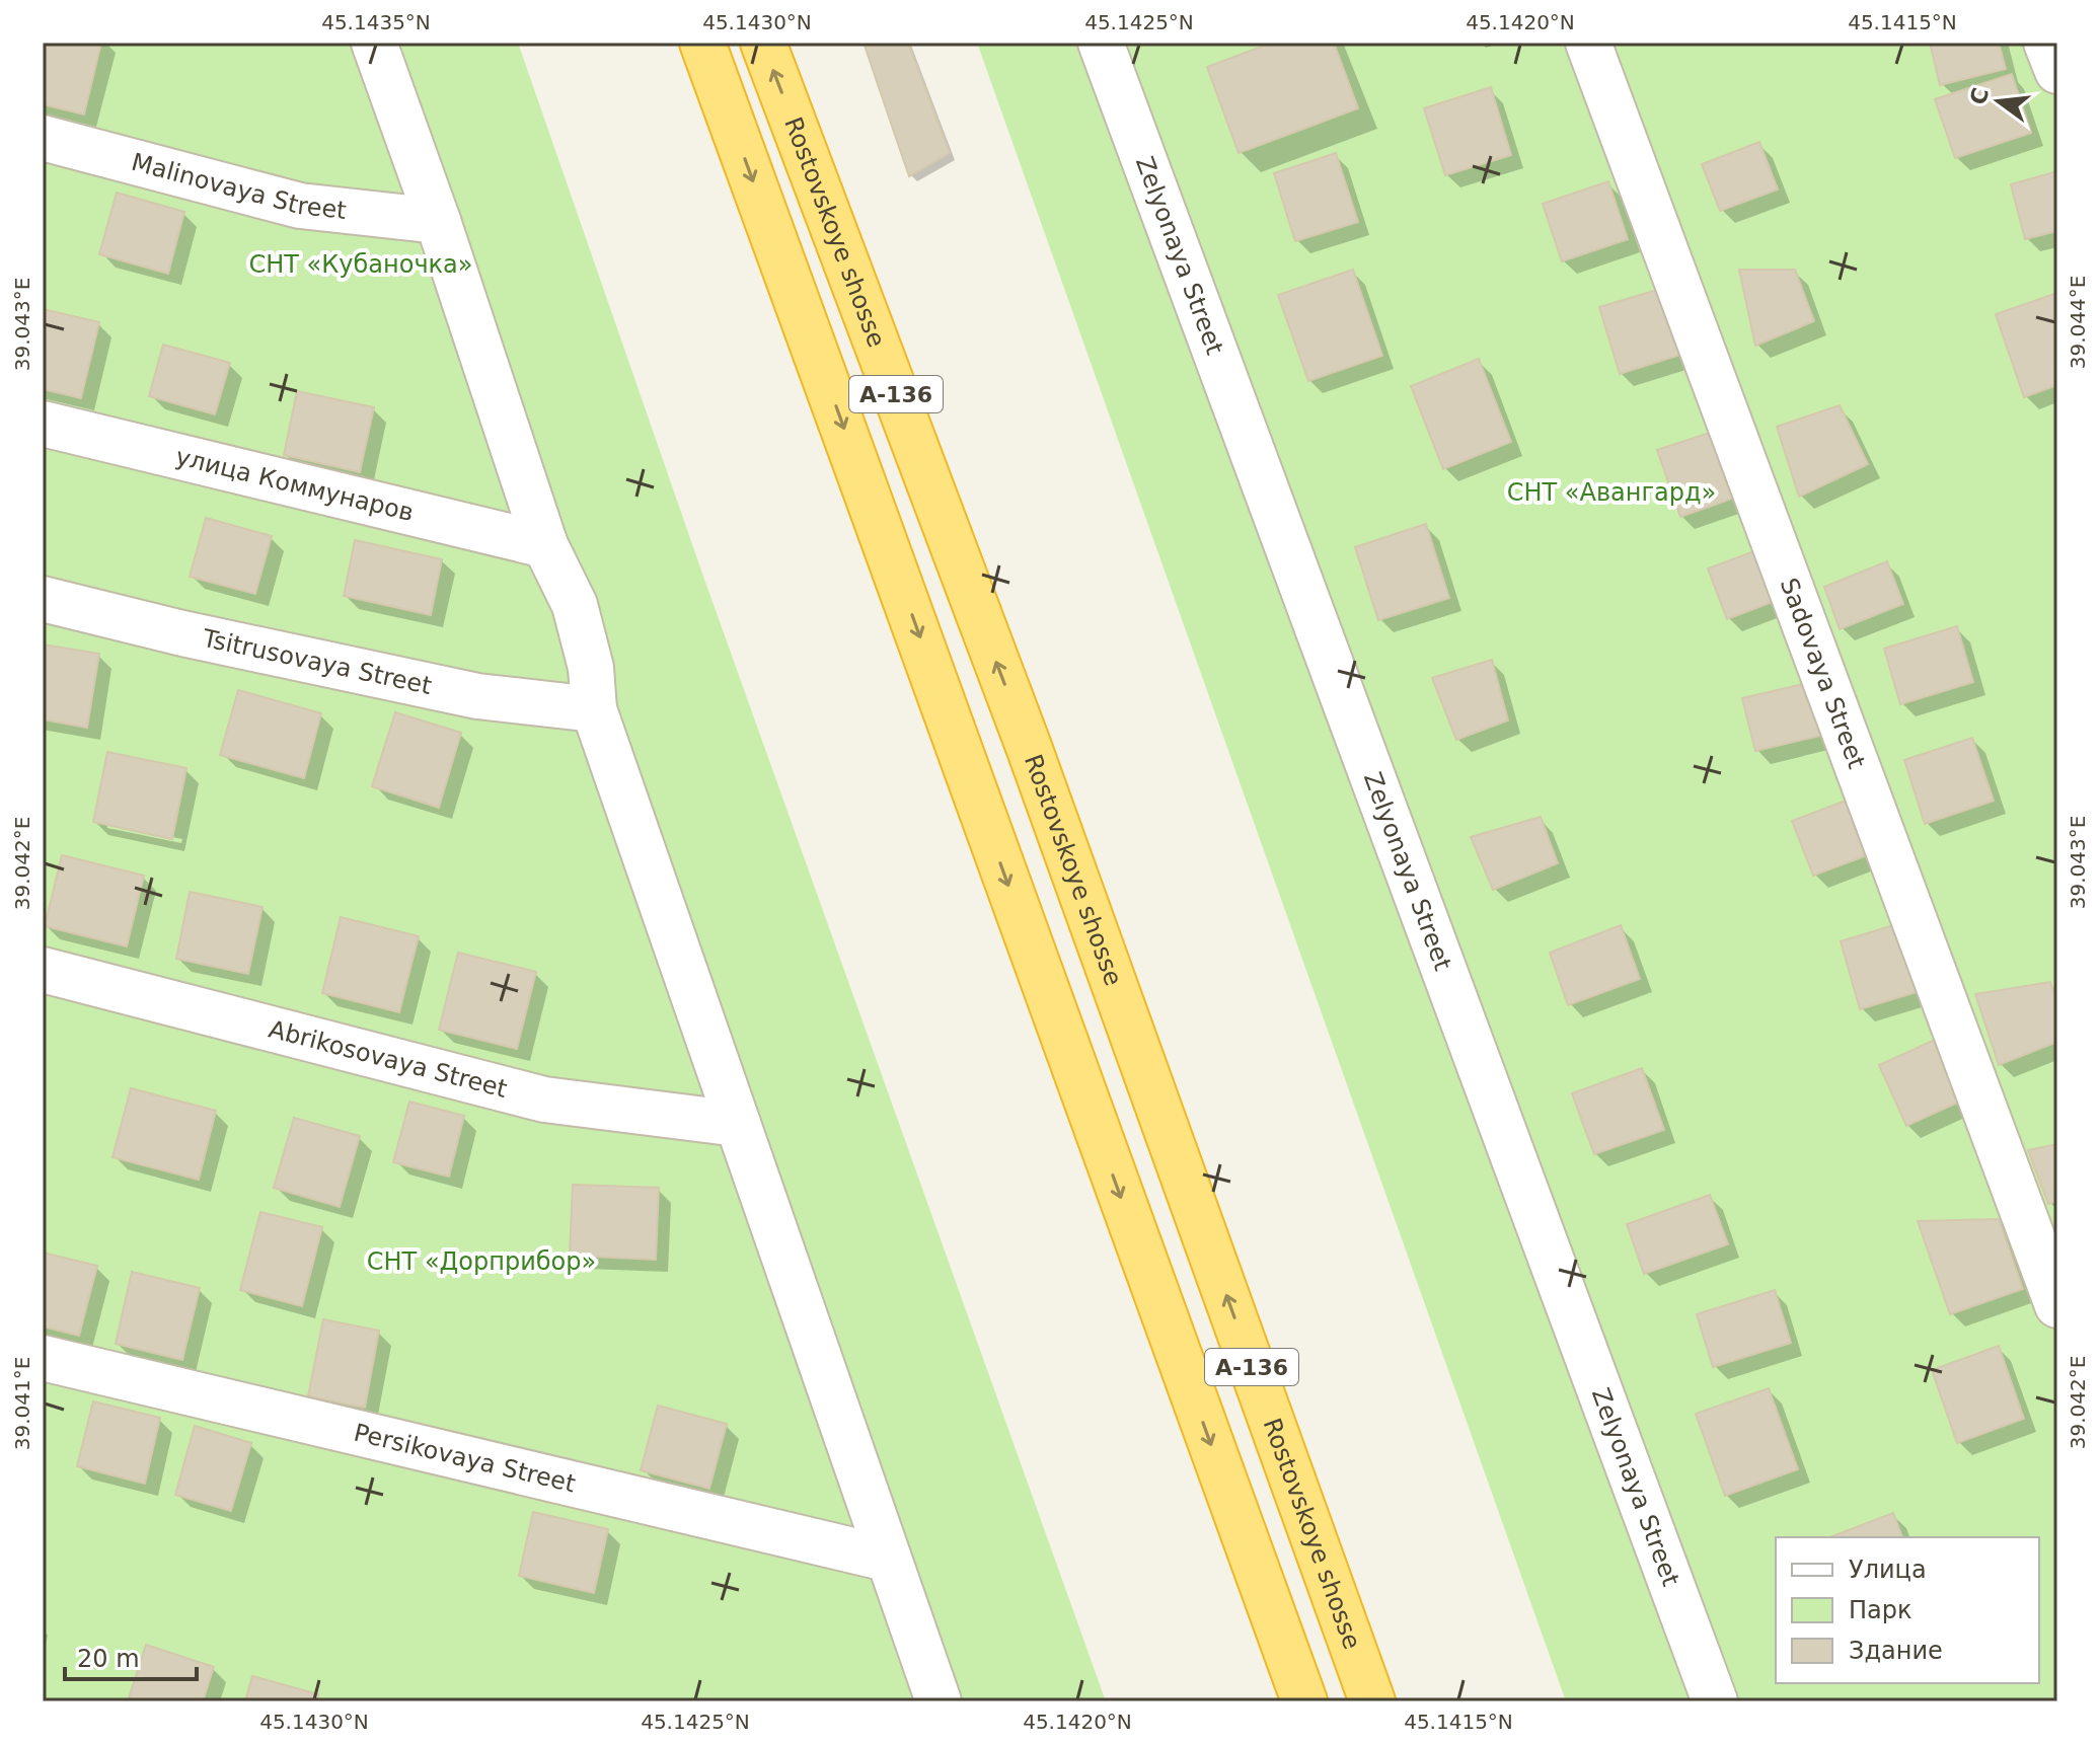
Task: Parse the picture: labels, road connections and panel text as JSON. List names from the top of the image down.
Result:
{
  "streets": {
    "highway": ["Rostovskoye shosse", "А-136"],
    "street": [
      "Malinovaya Street",
      "Zelyonaya Street",
      "улица Коммунаров",
      "Tsitrusovaya Street",
      "Sadovaya Street",
      "Abrikosovaya Street",
      "Persikovaya Street"
    ]
  },
  "parks": ["СНТ «Кубаночка»", "СНТ «Авангард»", "СНТ «Дорприбор»"],
  "legend": ["Улица", "Парк", "Здание"],
  "scale_bar": "20 m",
  "north": "left",
  "coordinates": [
    "45.1435°N",
    "45.1430°N",
    "45.1425°N",
    "45.1420°N",
    "45.1415°N",
    "39.044°E",
    "39.043°E",
    "39.042°E",
    "39.041°E"
  ]
}
